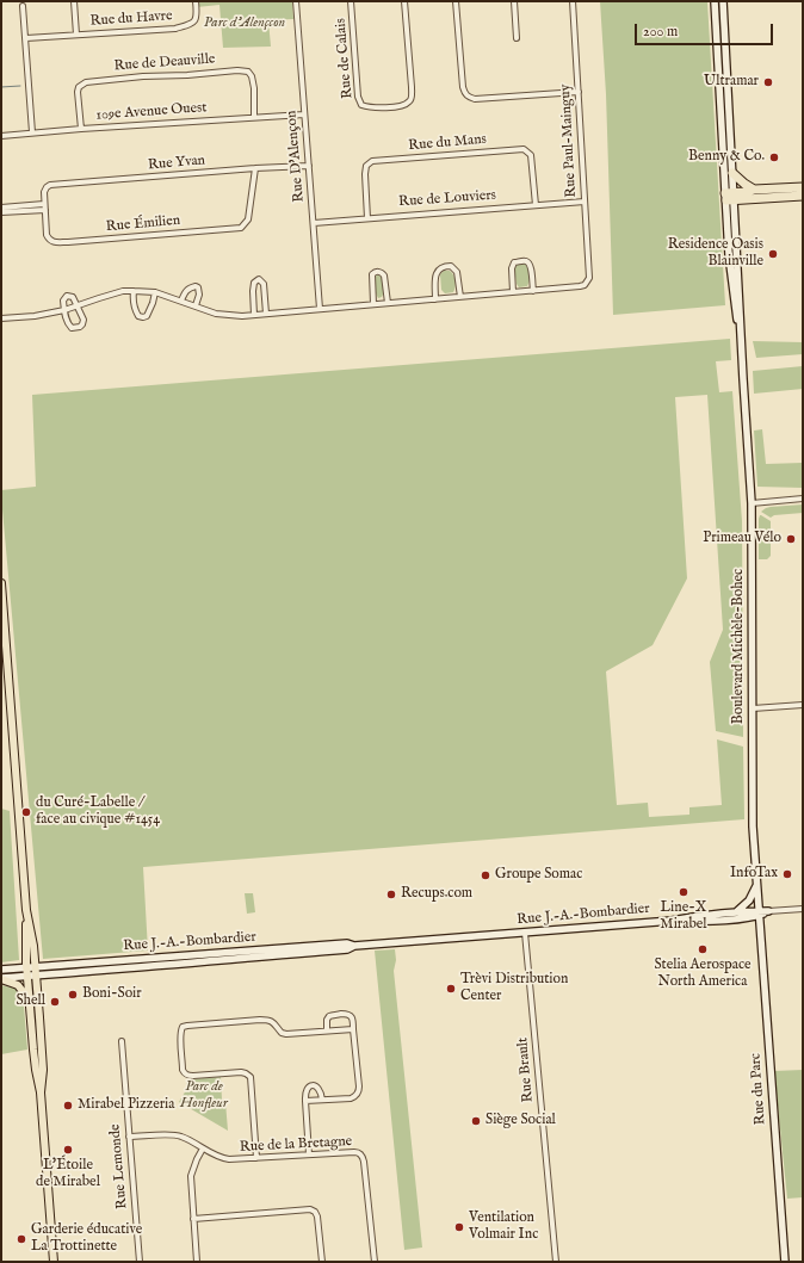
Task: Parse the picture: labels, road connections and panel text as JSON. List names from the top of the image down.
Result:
{
  "streets": {
    "street": [
      "Rue du Havre",
      "Rue de Calais",
      "Rue de Deauville",
      "109e Avenue Ouest",
      "Rue Paul-Mainguy",
      "Rue du Mans",
      "Rue D'Alençon",
      "Rue Yvan",
      "Rue de Louviers",
      "Rue Émilien",
      "Boulevard Michèle-Bohec",
      "Rue J.-A.-Bombardier",
      "Rue Brault",
      "Rue du Parc",
      "Rue de la Bretagne",
      "Rue Lemonde"
    ]
  },
  "crossings": [
    ["Rue de Deauville", "109e Avenue Ouest"],
    ["109e Avenue Ouest", "Rue D'Alençon"],
    ["Rue Paul-Mainguy", "Rue de Louviers"],
    ["Rue du Mans", "Rue de Louviers"],
    ["Rue D'Alençon", "Rue Yvan"],
    ["Rue D'Alençon", "Rue de Louviers"],
    ["Rue Yvan", "Rue Émilien"],
    ["Boulevard Michèle-Bohec", "Rue J.-A.-Bombardier"],
    ["Boulevard Michèle-Bohec", "Rue du Parc"],
    ["Rue J.-A.-Bombardier", "Rue Brault"],
    ["Rue J.-A.-Bombardier", "Rue du Parc"],
    ["Rue de la Bretagne", "Rue Lemonde"]
  ],
  "parks": ["Parc d'Alençcon", "Parc de Honfleur"],
  "places": [
    "Ultramar",
    "Benny & Co.",
    "Residence Oasis Blainville",
    "Primeau Vélo",
    "du Curé-Labelle / face au civique #1454",
    "InfoTax",
    "Groupe Somac",
    "Line-X Mirabel",
    "Recups.com",
    "Stelia Aerospace North America",
    "Trèvi Distribution Center",
    "Boni-Soir",
    "Shell",
    "Mirabel Pizzeria",
    "Siège Social",
    "L'Étoile de Mirabel",
    "Ventilation Volmair Inc",
    "Garderie éducative La Trottinette"
  ],
  "scale_bar": "200 m"
}
